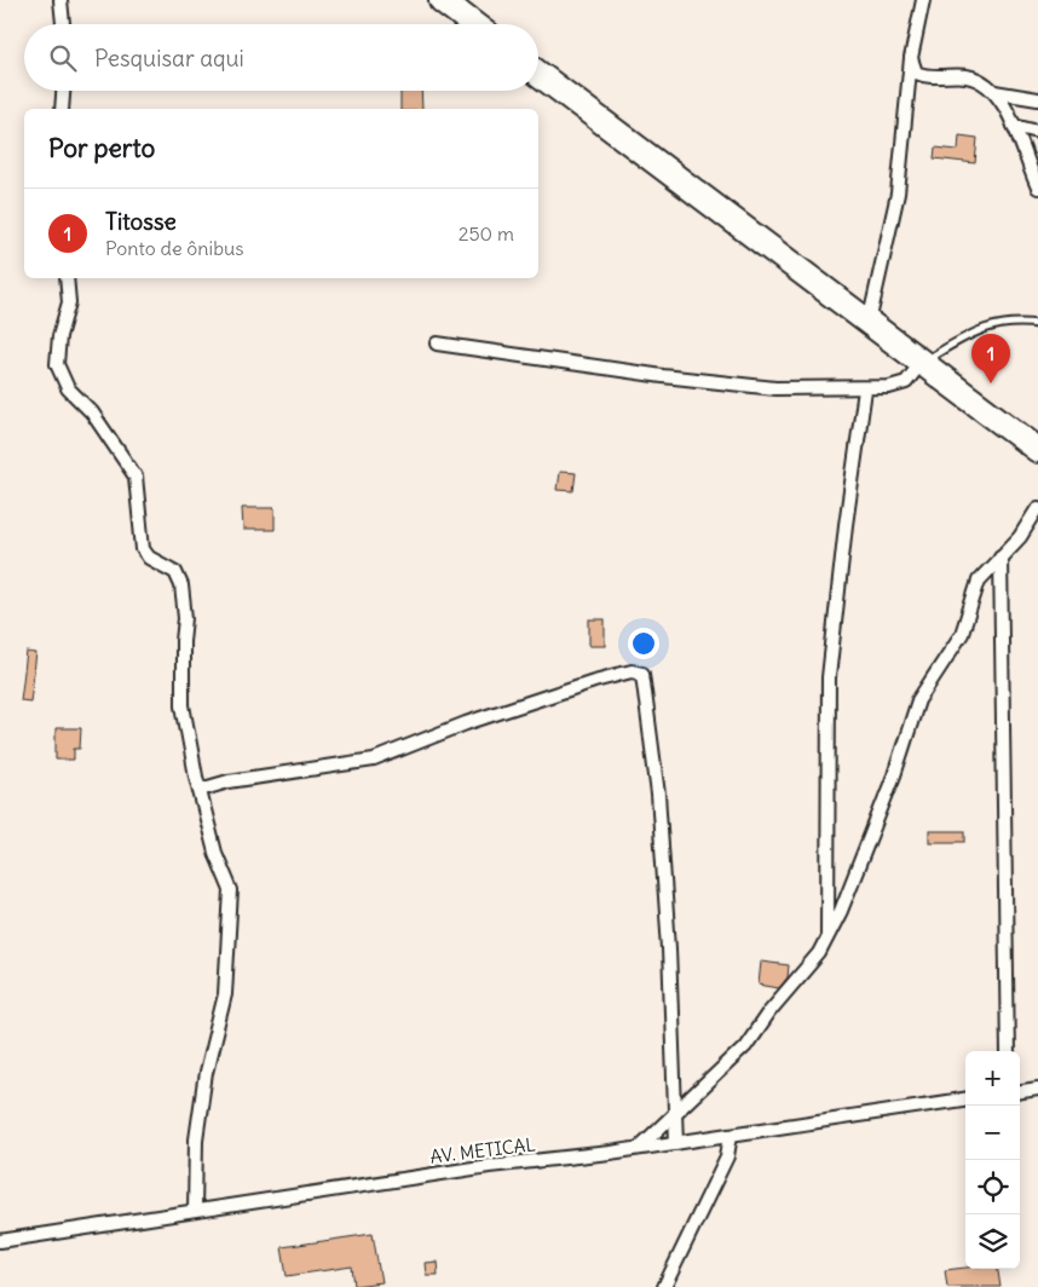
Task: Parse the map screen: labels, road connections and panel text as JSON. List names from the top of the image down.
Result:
{
  "streets": {
    "street": ["AV. METICAL"]
  },
  "page": {
    "search": "Pesquisar aqui",
    "heading": "Por perto",
    "list": [
      {
        "mark": "1",
        "name": "Titosse",
        "note": "Ponto de ônibus",
        "value": "250 m"
      }
    ],
    "pins": "1",
    "map_buttons": ["+", "−"]
  }
}
